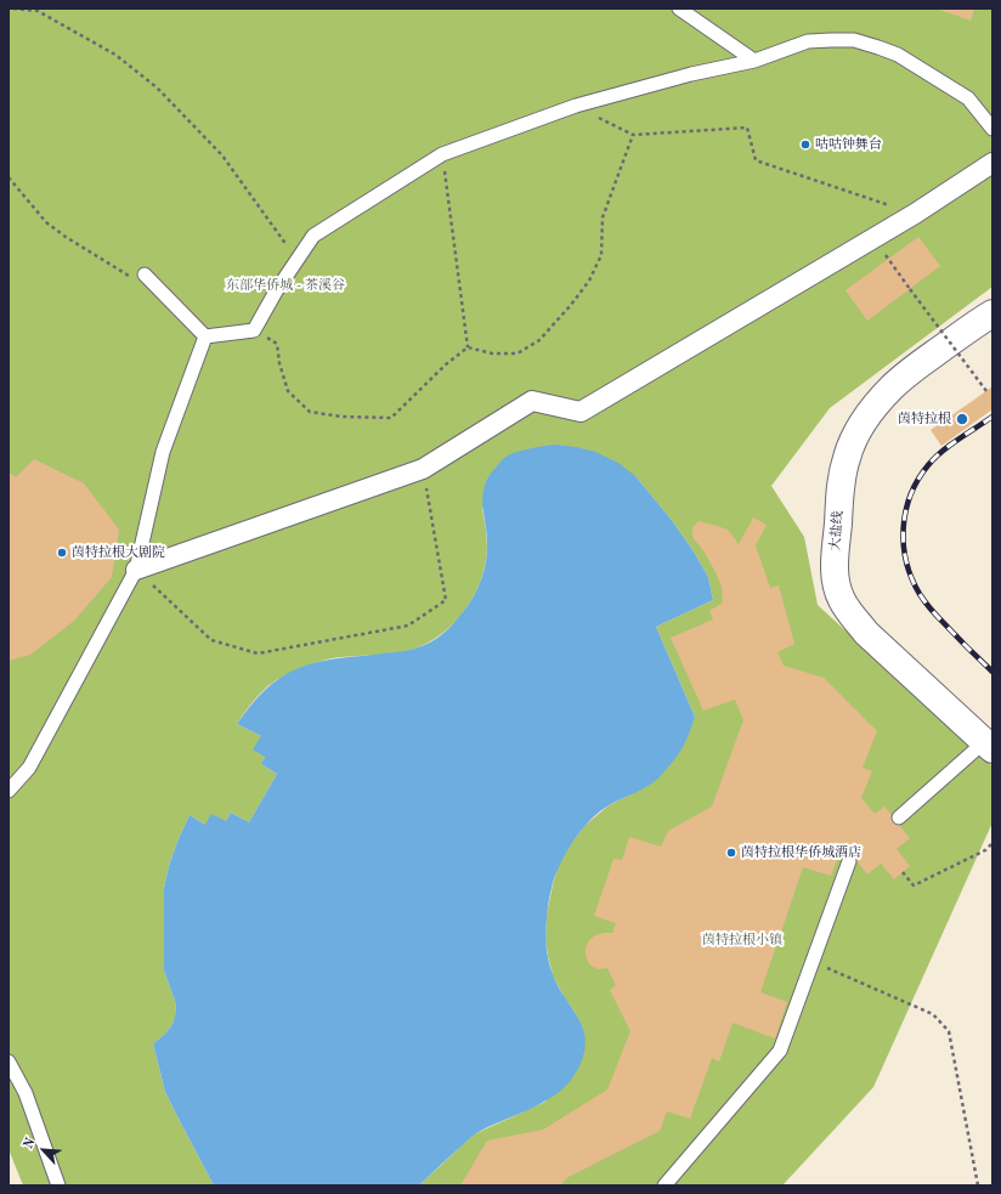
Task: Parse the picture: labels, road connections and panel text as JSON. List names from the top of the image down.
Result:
{
  "streets": {
    "main road": ["大盐线"]
  },
  "parks": ["东部华侨城 - 茶溪谷", "茵特拉根小镇"],
  "places": [
    "咕咕钟舞台",
    "茵特拉根",
    "茵特拉根大剧院",
    "茵特拉根华侨城酒店"
  ],
  "north": "top left"
}
